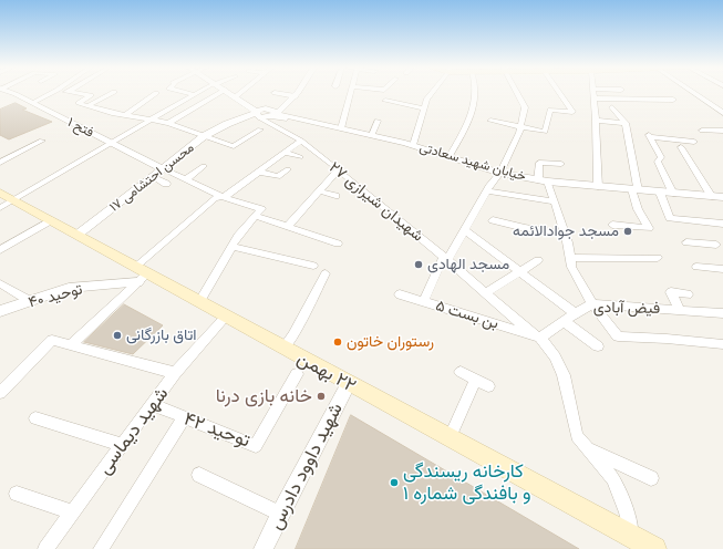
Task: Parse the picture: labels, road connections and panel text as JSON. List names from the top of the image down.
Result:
{
  "streets": {
    "main road": ["٢٢ بهمن"],
    "street": [
      "فتح ۱",
      "خیابان شهید سعادتی",
      "محسن احتشامی ۱۷",
      "شهیدان شیرازی ۲۷",
      "توحید ۴۰",
      "فیض آبادی",
      "بن بست ۵",
      "توحید ۴۲",
      "شهید دیماسی",
      "شهید داوود دادرس"
    ]
  },
  "crossings": [
    ["فتح ۱", "محسن احتشامی ۱۷"],
    ["خیابان شهید سعادتی", "محسن احتشامی ۱۷"],
    ["خیابان شهید سعادتی", "شهیدان شیرازی ۲۷"],
    ["محسن احتشامی ۱۷", "شهیدان شیرازی ۲۷"],
    ["محسن احتشامی ۱۷", "٢٢ بهمن"],
    ["شهیدان شیرازی ۲۷", "فیض آبادی"],
    ["شهیدان شیرازی ۲۷", "بن بست ۵"],
    ["شهیدان شیرازی ۲۷", "٢٢ بهمن"],
    ["توحید ۴۰", "٢٢ بهمن"],
    ["فیض آبادی", "بن بست ۵"],
    ["٢٢ بهمن", "شهید دیماسی"],
    ["٢٢ بهمن", "شهید داوود دادرس"],
    ["توحید ۴۲", "شهید دیماسی"]
  ],
  "places": [
    "مسجد جوادالائمه",
    "مسجد الهادی",
    "اتاق بازرگانی",
    "رستوران خاتون",
    "خانه بازی درنا",
    "کارخانه ریسندگی و بافندگی شماره ۱"
  ]
}
